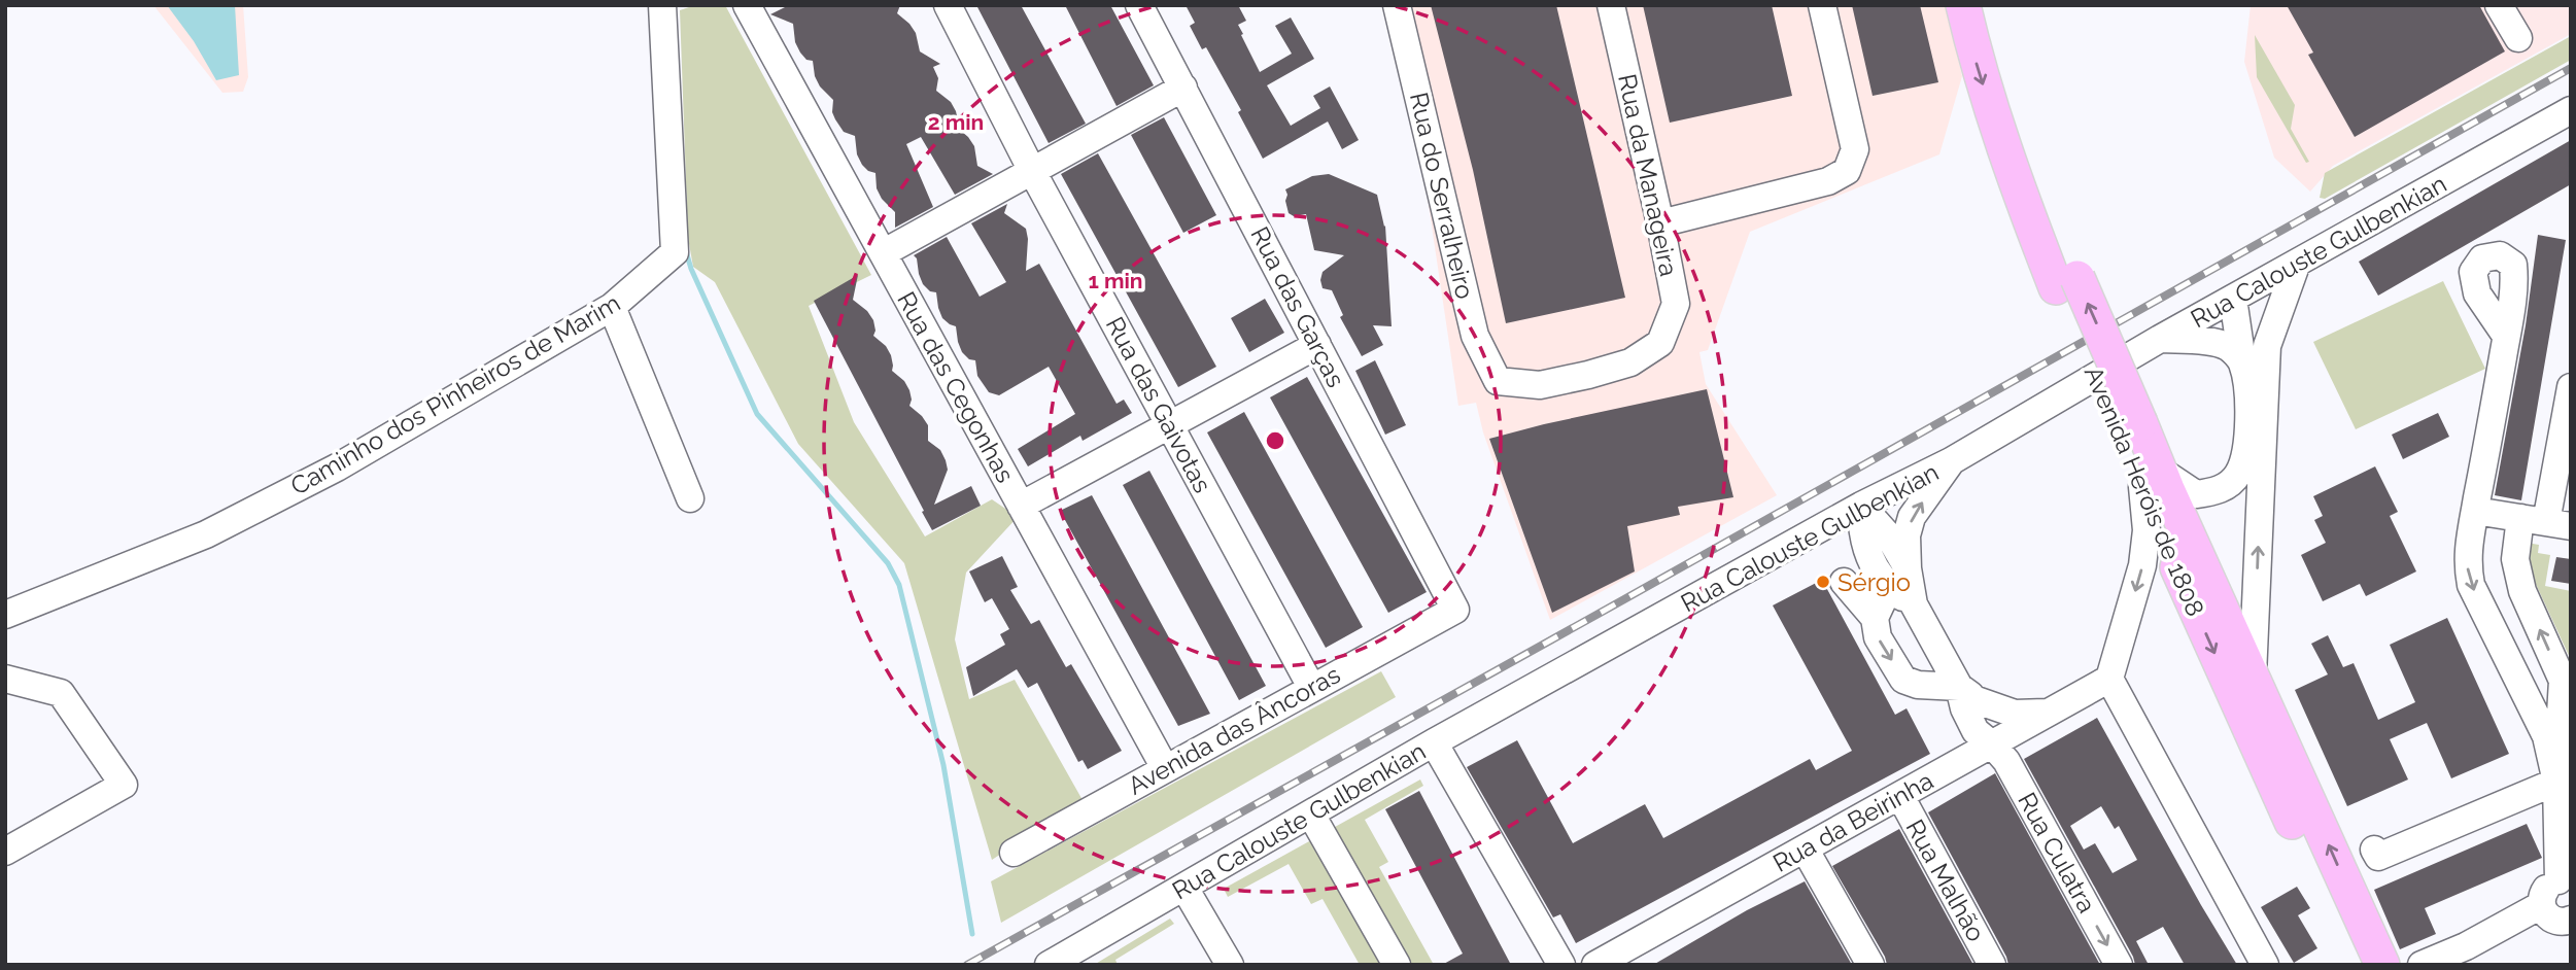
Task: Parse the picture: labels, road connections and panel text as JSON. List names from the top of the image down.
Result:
{
  "streets": {
    "main road": ["Avenida Heróis de 1808"],
    "street": [
      "Rua da Manageira",
      "Rua do Serralheiro",
      "Rua Calouste Gulbenkian",
      "Rua das Garças",
      "Rua das Cegonhas",
      "Caminho dos Pinheiros de Marim",
      "Rua das Gaivotas",
      "Avenida das Âncoras",
      "Rua da Beirinha",
      "Rua Culatra",
      "Rua Malhão"
    ]
  },
  "crossings": [
    ["Rua da Manageira", "Rua do Serralheiro"],
    ["Rua das Garças", "Avenida das Âncoras"],
    ["Rua das Cegonhas", "Avenida das Âncoras"],
    ["Rua das Gaivotas", "Avenida das Âncoras"],
    ["Rua da Beirinha", "Rua Culatra"],
    ["Rua da Beirinha", "Rua Malhão"]
  ],
  "places": ["Sérgio"],
  "rings": ["2 min", "1 min"]
}
